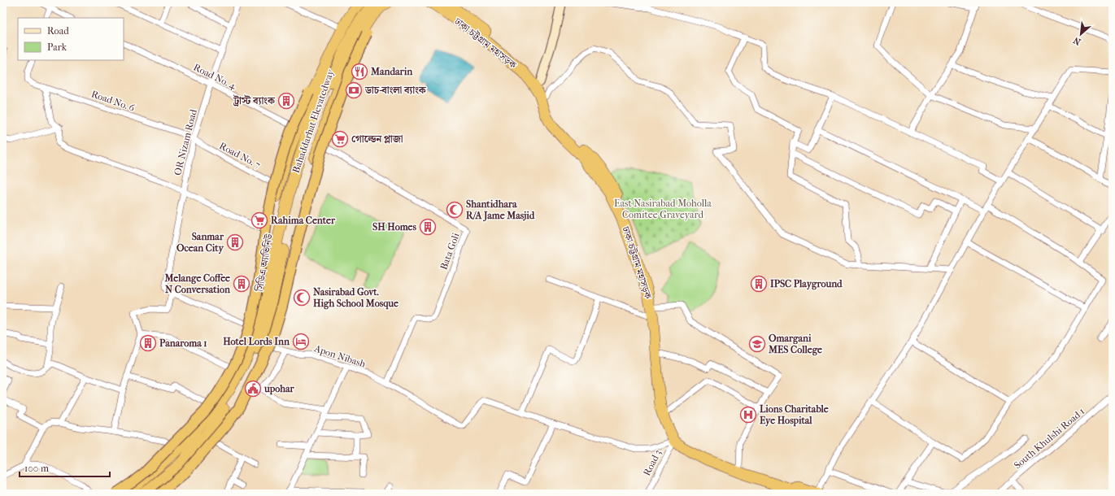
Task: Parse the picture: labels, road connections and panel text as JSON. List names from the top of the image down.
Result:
{
  "streets": {
    "highway": ["ঢাকা-চট্টগ্রাম মহাসড়ক", "Bahaddarhat Elevatedway", "সিডিএ অ্যাভিনিউ"],
    "street": [
      "Road No. 4",
      "Road No. 6",
      "OR Nizam Road",
      "Road No. 7",
      "Bata Goli",
      "Apon Nibash",
      "South Khulshi Road 1",
      "Road 3"
    ]
  },
  "crossings": [
    ["ঢাকা-চট্টগ্রাম মহাসড়ক", "Road 3"],
    ["Road No. 4", "OR Nizam Road"],
    ["Road No. 4", "সিডিএ অ্যাভিনিউ"],
    ["Road No. 6", "OR Nizam Road"],
    ["Road No. 6", "Road No. 7"],
    ["OR Nizam Road", "Road No. 7"],
    ["Road No. 7", "সিডিএ অ্যাভিনিউ"],
    ["Bata Goli", "Apon Nibash"]
  ],
  "parks": ["East Nasirabad Moholla Comitee Graveyard"],
  "places": {
    "restaurant": ["Mandarin"],
    "bank": ["ডাচ-বাংলা ব্যাংক"],
    "building": [
      "ট্রাস্ট ব্যাংক",
      "SH Homes",
      "Sanmar Ocean City",
      "Melange Coffee N Conversation",
      "IPSC Playground",
      "Panaroma 1"
    ],
    "supermarket": ["গোল্ডেন প্লাজা", "Rahima Center"],
    "mosque": ["Shantidhara R/A Jame Masjid", "Nasirabad Govt. High School Mosque"],
    "hotel": ["Hotel Lords Inn"],
    "school or university": ["Omargani MES College"],
    "public building": ["upohar"],
    "hospital": ["Lions Charitable Eye Hospital"]
  },
  "legend": ["Road", "Park"],
  "scale_bar": "100 m",
  "north": "bottom left"
}
